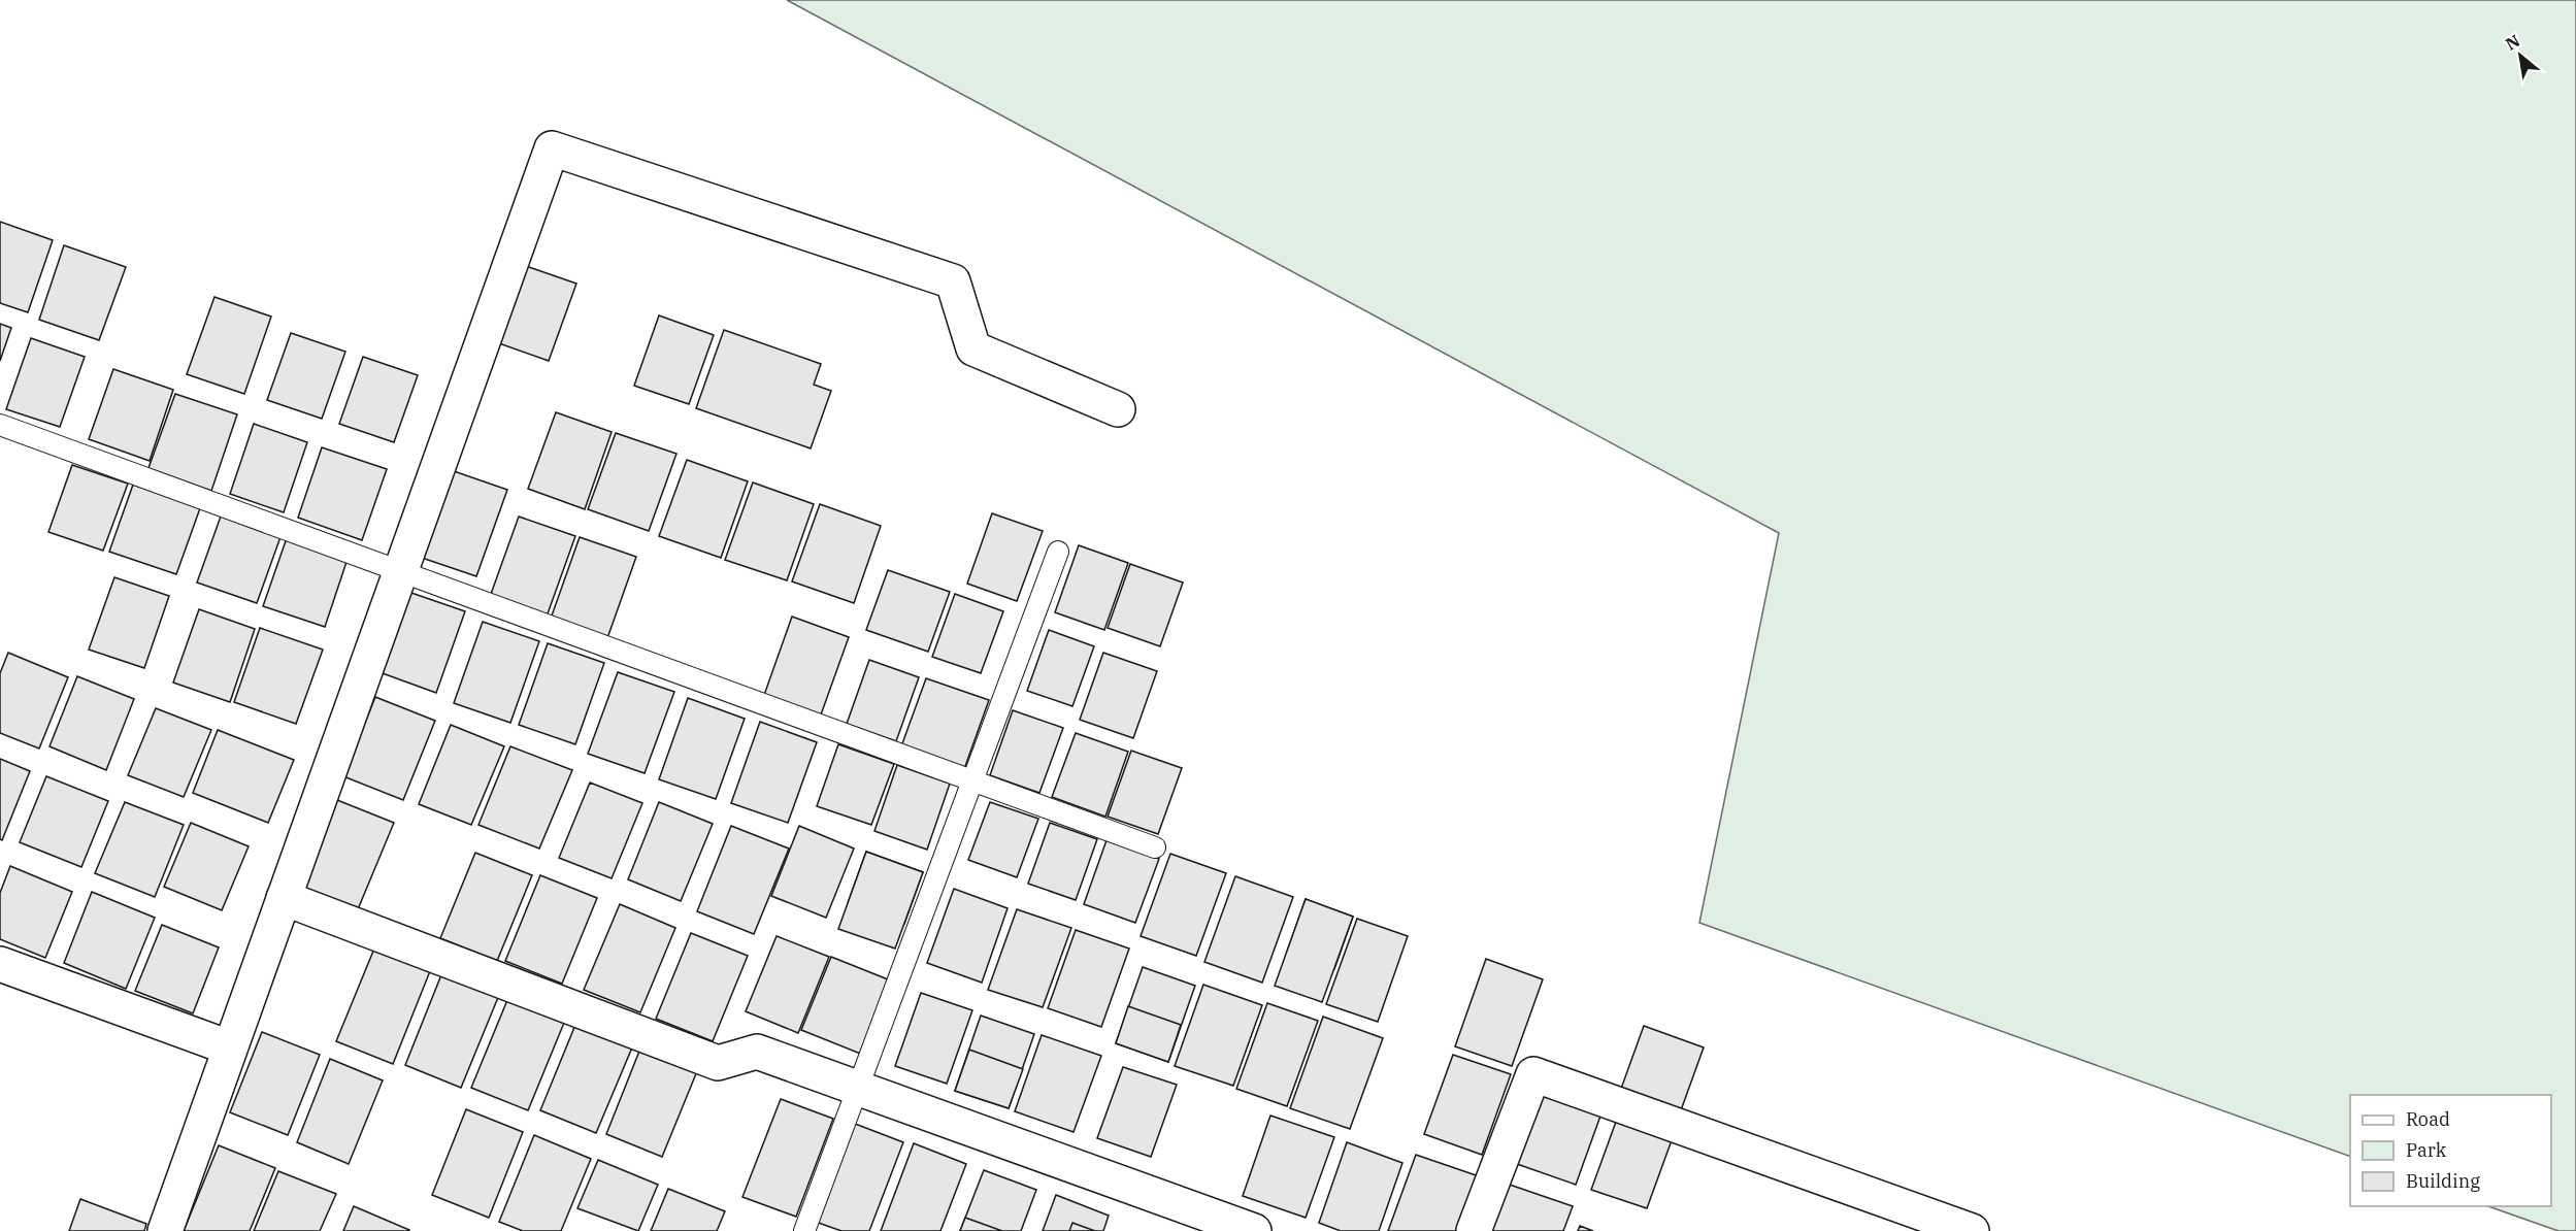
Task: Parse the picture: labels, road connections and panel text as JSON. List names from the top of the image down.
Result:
{
  "legend": ["Road", "Park", "Building"],
  "north": "top left"
}
